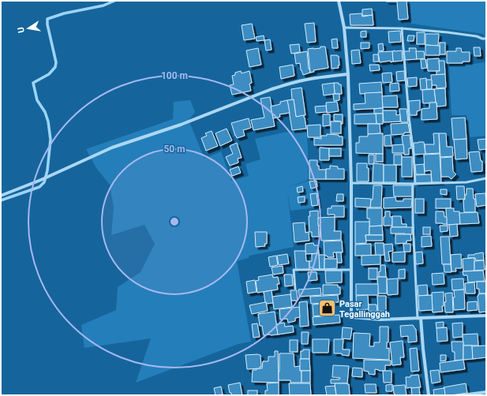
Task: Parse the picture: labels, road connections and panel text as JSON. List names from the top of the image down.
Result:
{
  "places": {
    "shop": ["Pasar Tegallinggah"]
  },
  "north": "left",
  "rings": ["100 m", "50 m"]
}
